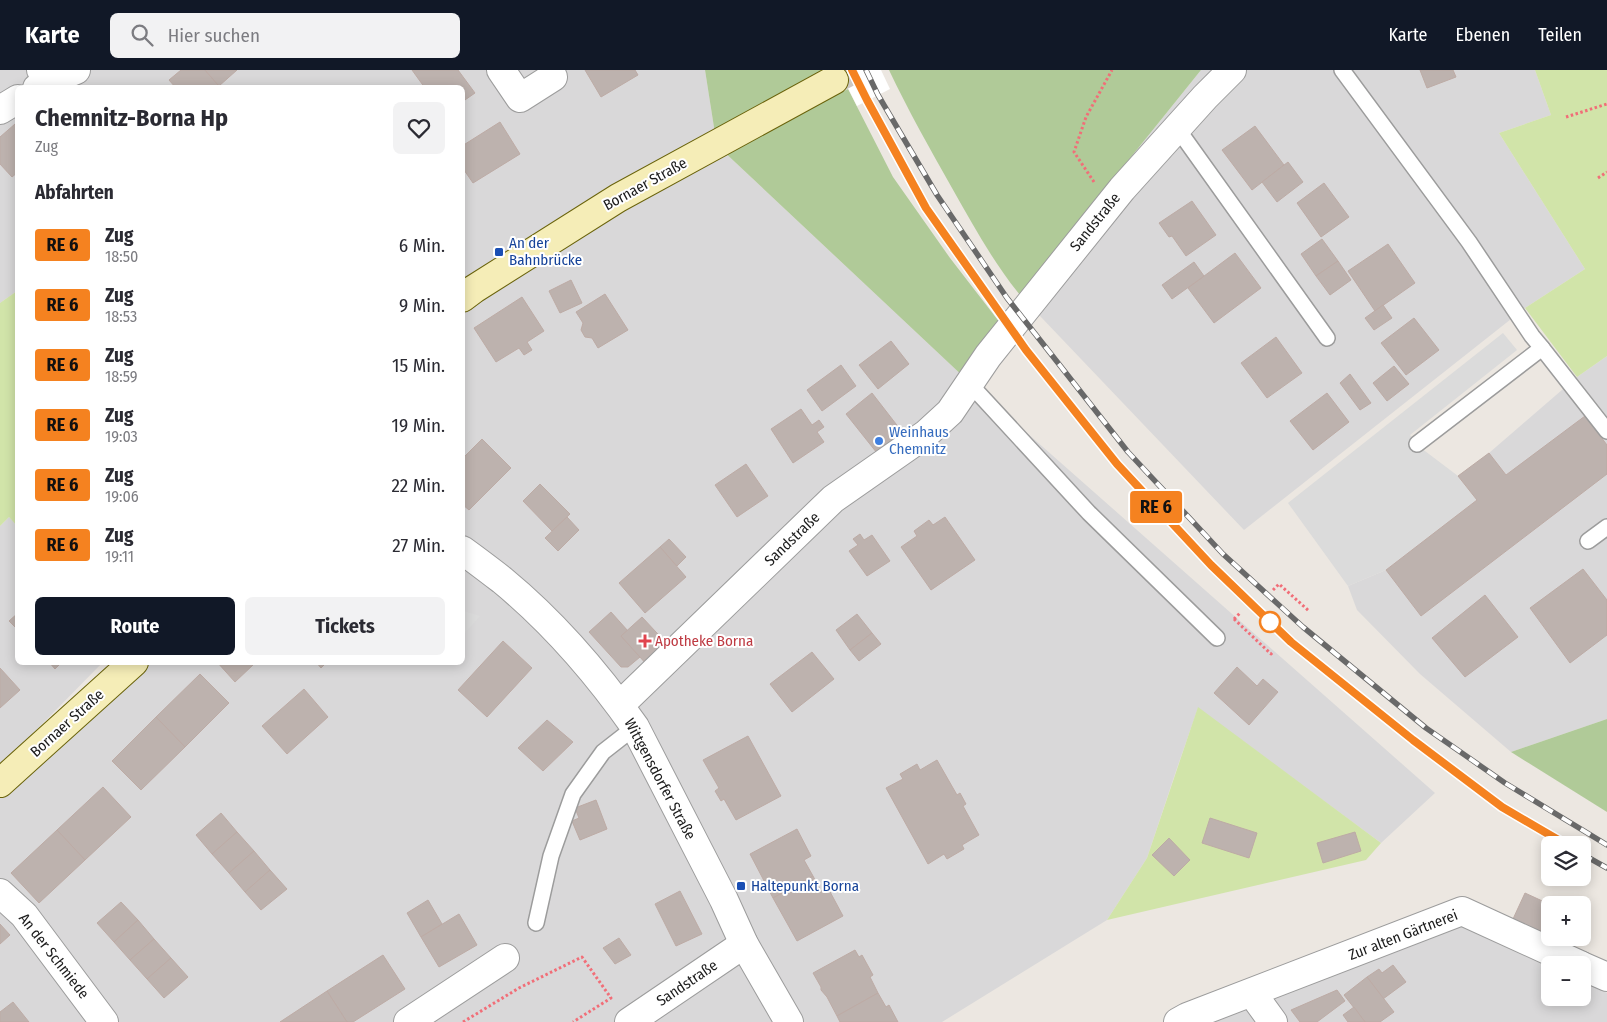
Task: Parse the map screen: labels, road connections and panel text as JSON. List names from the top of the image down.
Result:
{
  "streets": {
    "main road": ["Bornaer Straße"],
    "street": [
      "Sandstraße",
      "Wittgensdorfer Straße",
      "Zur alten Gärtnerei",
      "An der Schmiede"
    ]
  },
  "crossings": [
    ["Sandstraße", "Wittgensdorfer Straße"]
  ],
  "places": {
    "transit": ["An der Bahnbrücke", "Haltepunkt Borna"],
    "other": ["Weinhaus Chemnitz"],
    "health": ["Apotheke Borna"]
  },
  "page": {
    "header": "Karte",
    "search": "Hier suchen",
    "nav": ["Karte", "Ebenen", "Teilen"],
    "on_map": "RE 6",
    "heading": [
      ["Chemnitz-Borna Hp", "Zug"],
      "Abfahrten"
    ],
    "list": [
      {
        "mark": "RE 6",
        "name": "Zug",
        "note": "18:50",
        "value": "6 Min."
      },
      {
        "mark": "RE 6",
        "name": "Zug",
        "note": "18:53",
        "value": "9 Min."
      },
      {
        "mark": "RE 6",
        "name": "Zug",
        "note": "18:59",
        "value": "15 Min."
      },
      {
        "mark": "RE 6",
        "name": "Zug",
        "note": "19:03",
        "value": "19 Min."
      },
      {
        "mark": "RE 6",
        "name": "Zug",
        "note": "19:06",
        "value": "22 Min."
      },
      {
        "mark": "RE 6",
        "name": "Zug",
        "note": "19:11",
        "value": "27 Min."
      }
    ],
    "buttons": ["Route", "Tickets"],
    "map_buttons": ["+", "−"]
  }
}
